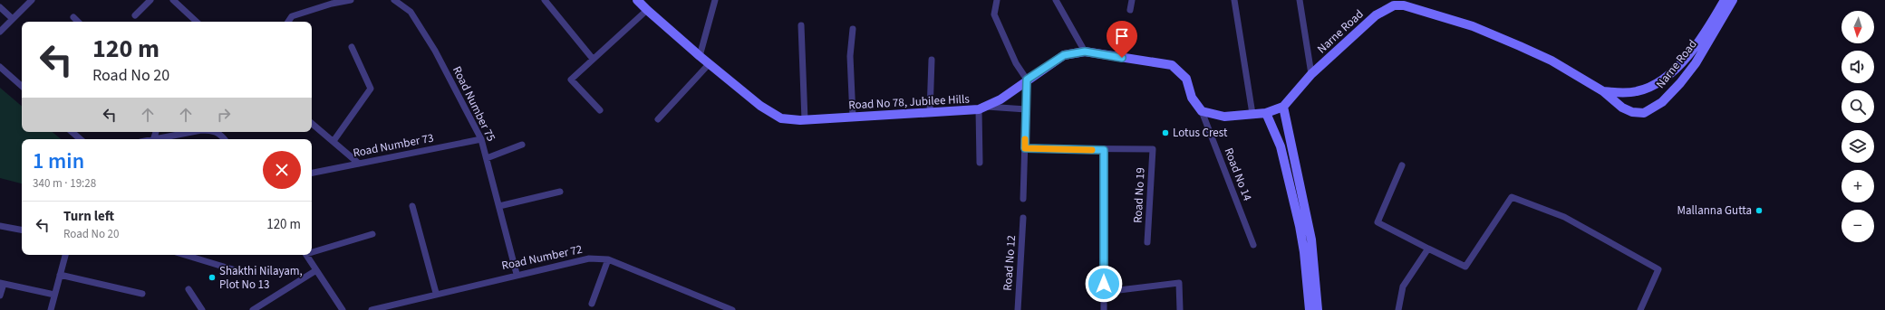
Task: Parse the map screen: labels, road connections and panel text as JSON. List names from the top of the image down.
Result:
{
  "streets": {
    "main road": ["Narne Road", "Road No 78, Jubilee Hills"],
    "street": [
      "Road Number 75",
      "Road Number 73",
      "Road No 14",
      "Road No 19",
      "Road Number 72",
      "Road No 12"
    ]
  },
  "crossings": [
    ["Narne Road", "Road No 78, Jubilee Hills"],
    ["Narne Road", "Road No 14"],
    ["Road No 78, Jubilee Hills", "Road No 14"],
    ["Road Number 75", "Road Number 73"],
    ["Road Number 75", "Road Number 72"]
  ],
  "places": ["Lotus Crest", "Mallanna Gutta", "Shakthi Nilayam, Plot No 13"],
  "north": "bottom",
  "page": {
    "map_buttons": ["+", "−"],
    "turn": ["120 m", "Road No 20"],
    "heading": ["1 min", "340 m · 19:28"],
    "list": [
      {
        "name": "Turn left",
        "note": "Road No 20",
        "value": "120 m"
      }
    ]
  }
}
